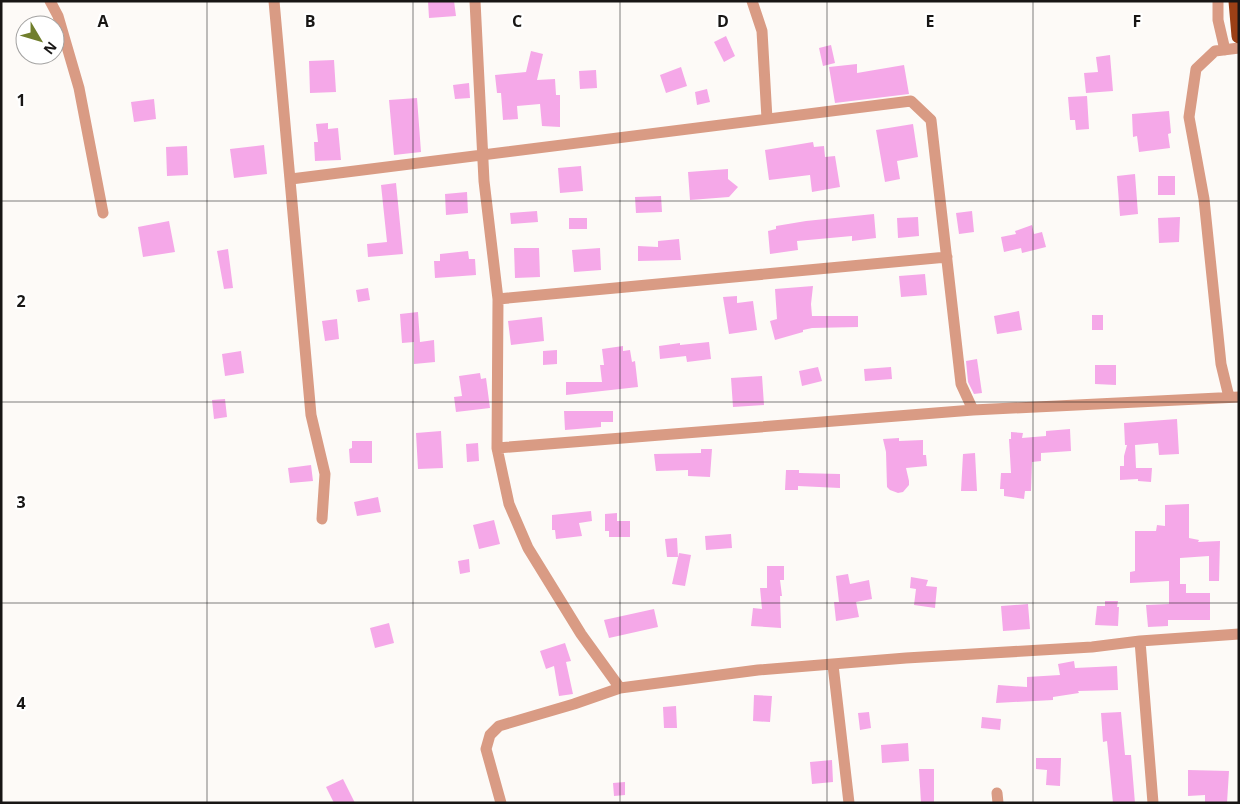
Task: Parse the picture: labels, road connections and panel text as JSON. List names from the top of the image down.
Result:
{
  "north": "bottom right",
  "grid": {
    "columns": [
      "A",
      "B",
      "C",
      "D",
      "E",
      "F"
    ],
    "rows": [
      "1",
      "2",
      "3",
      "4"
    ]
  }
}
